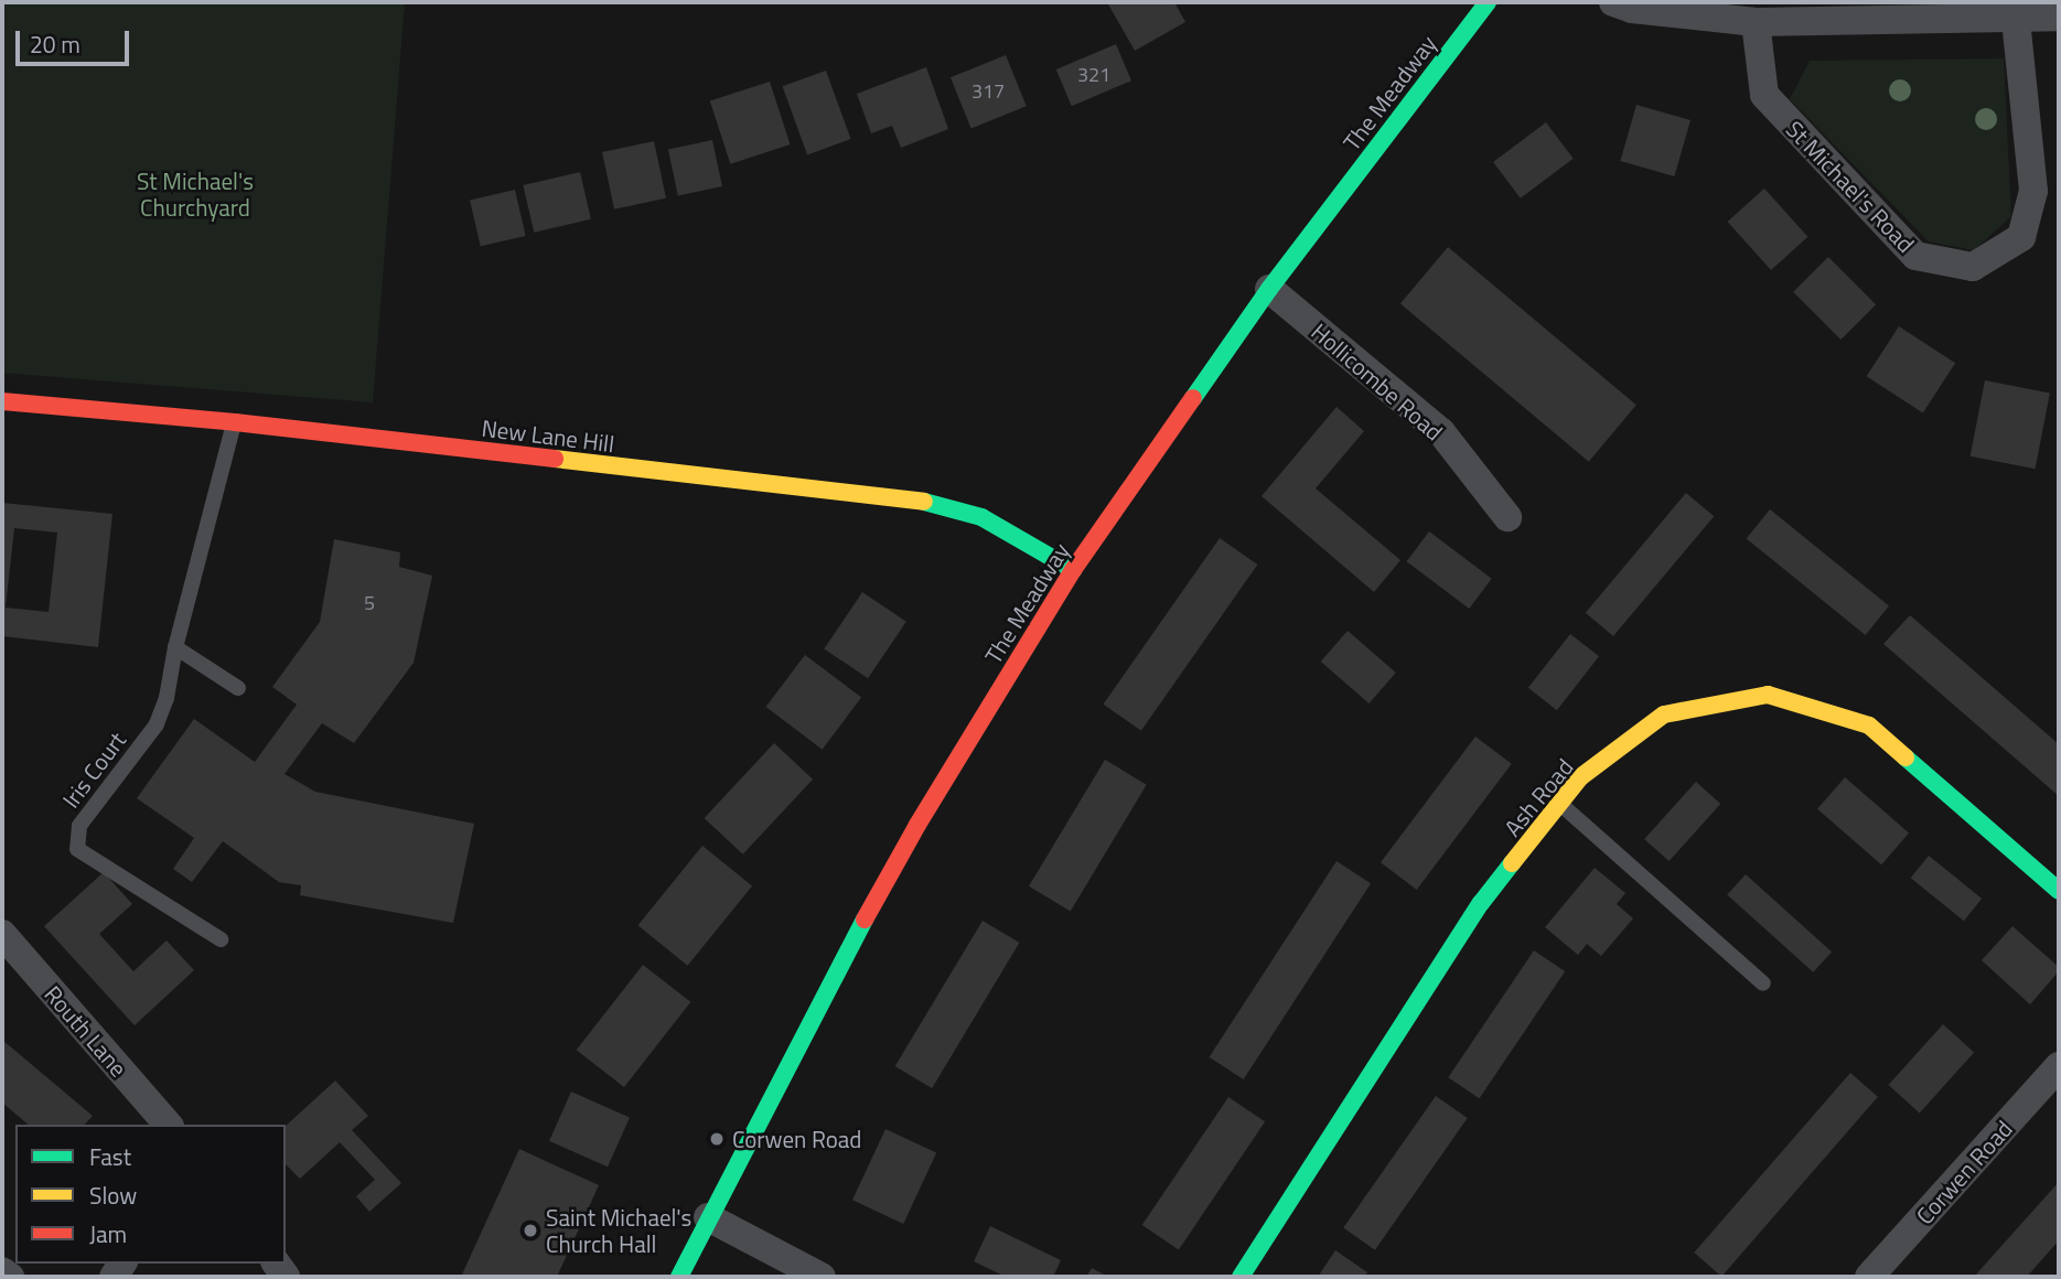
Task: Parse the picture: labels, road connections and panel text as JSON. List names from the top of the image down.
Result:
{
  "streets": {
    "street": [
      "The Meadway",
      "St Michael's Road",
      "Hollicombe Road",
      "New Lane Hill",
      "Ash Road",
      "Routh Lane",
      "Corwen Road"
    ],
    "lane": ["Iris Court"]
  },
  "crossings": [
    ["The Meadway", "Hollicombe Road"],
    ["The Meadway", "New Lane Hill"],
    ["New Lane Hill", "Iris Court"]
  ],
  "parks": ["St Michael's Churchyard"],
  "places": ["Corwen Road", "Saint Michael's Church Hall"],
  "house_numbers": ["321", "317", "5"],
  "legend": ["Fast", "Slow", "Jam"],
  "scale_bar": "20 m"
}
